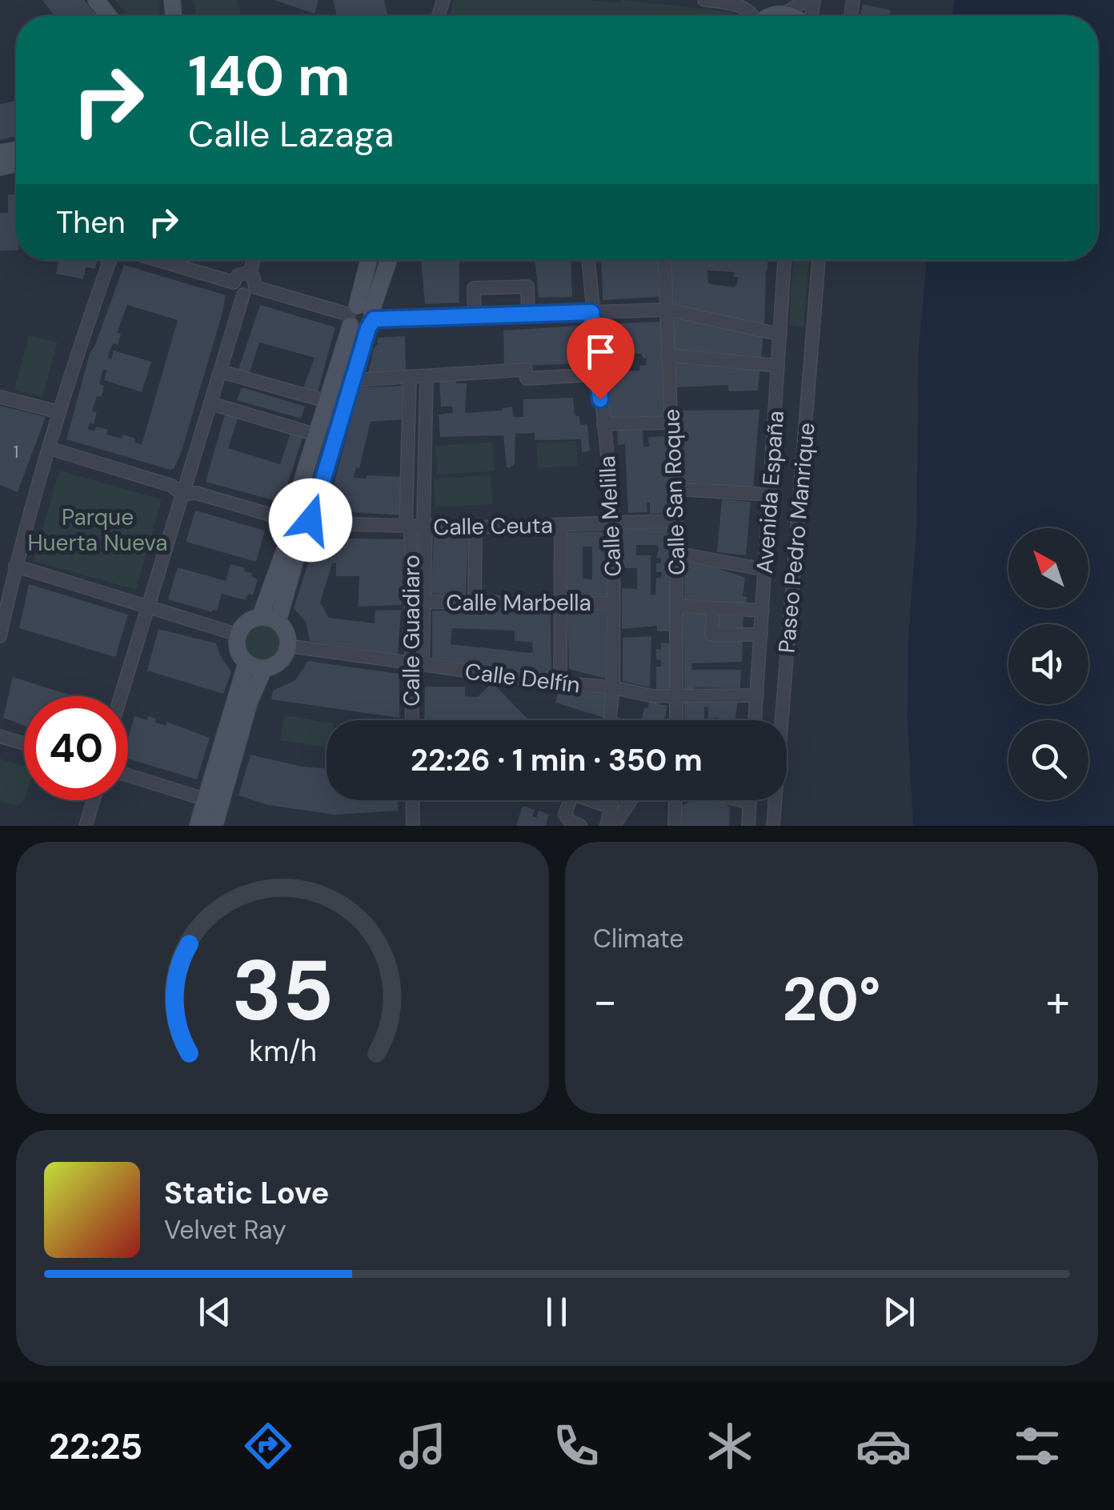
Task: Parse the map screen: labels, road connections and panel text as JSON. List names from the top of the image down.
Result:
{
  "streets": {
    "street": [
      "Calle San Roque",
      "Avenida España",
      "Calle Melilla",
      "Calle Ceuta",
      "Paseo Pedro Manrique",
      "Calle Marbella",
      "Calle Guadiaro",
      "Calle Delfín"
    ]
  },
  "crossings": [
    ["Calle San Roque", "Calle Ceuta"],
    ["Calle San Roque", "Calle Delfín"],
    ["Avenida España", "Calle Delfín"],
    ["Calle Melilla", "Calle Ceuta"],
    ["Calle Melilla", "Calle Marbella"],
    ["Calle Melilla", "Calle Delfín"],
    ["Calle Ceuta", "Calle Guadiaro"],
    ["Calle Marbella", "Calle Guadiaro"],
    ["Calle Guadiaro", "Calle Delfín"]
  ],
  "parks": ["Parque Huerta Nueva"],
  "house_numbers": ["1"],
  "north": "top left",
  "page": {
    "turn": ["140 m", "Calle Lazaga"],
    "then": "Then",
    "limit": "40",
    "trip": "22:26 · 1 min · 350 m",
    "tile": "Climate",
    "heat": ["−", "20°", "+"],
    "song": ["Static Love", "Velvet Ray"],
    "tabs": "22:25",
    "gauge": ["35", "km/h"]
  }
}
